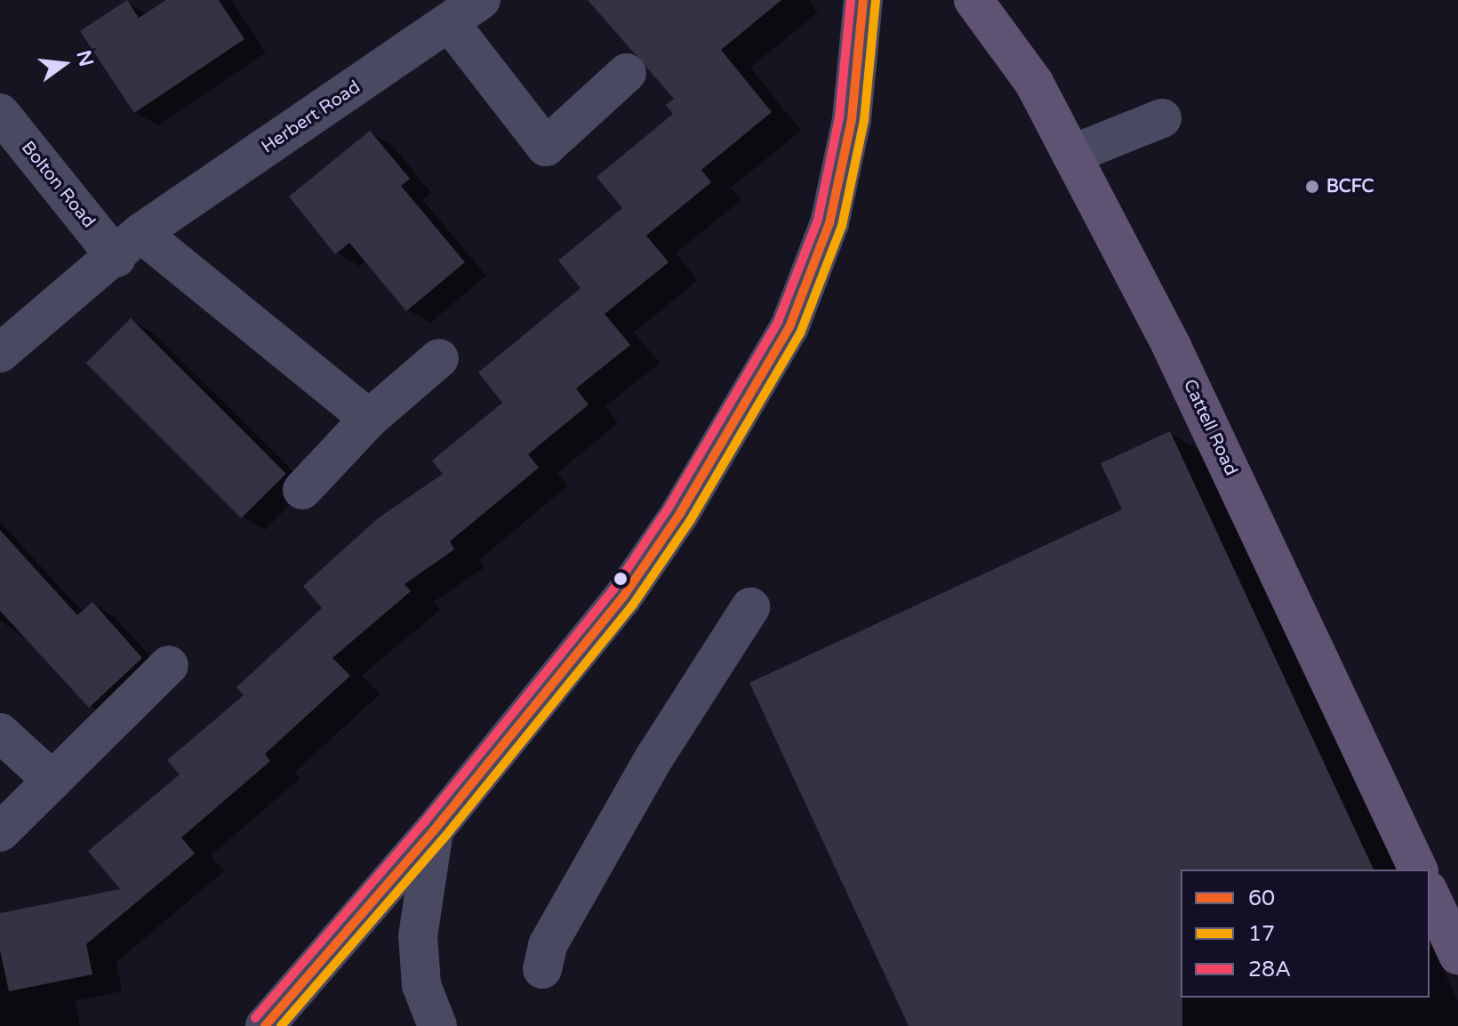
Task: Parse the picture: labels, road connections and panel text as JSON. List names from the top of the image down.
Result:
{
  "streets": {
    "main road": ["Cattell Road"],
    "street": ["Herbert Road", "Bolton Road"]
  },
  "crossings": [
    ["Herbert Road", "Bolton Road"]
  ],
  "places": ["BCFC"],
  "lines": ["transit line 60", "transit line 28A", "transit line 17"],
  "legend": ["60", "17", "28A"],
  "north": "right"
}
